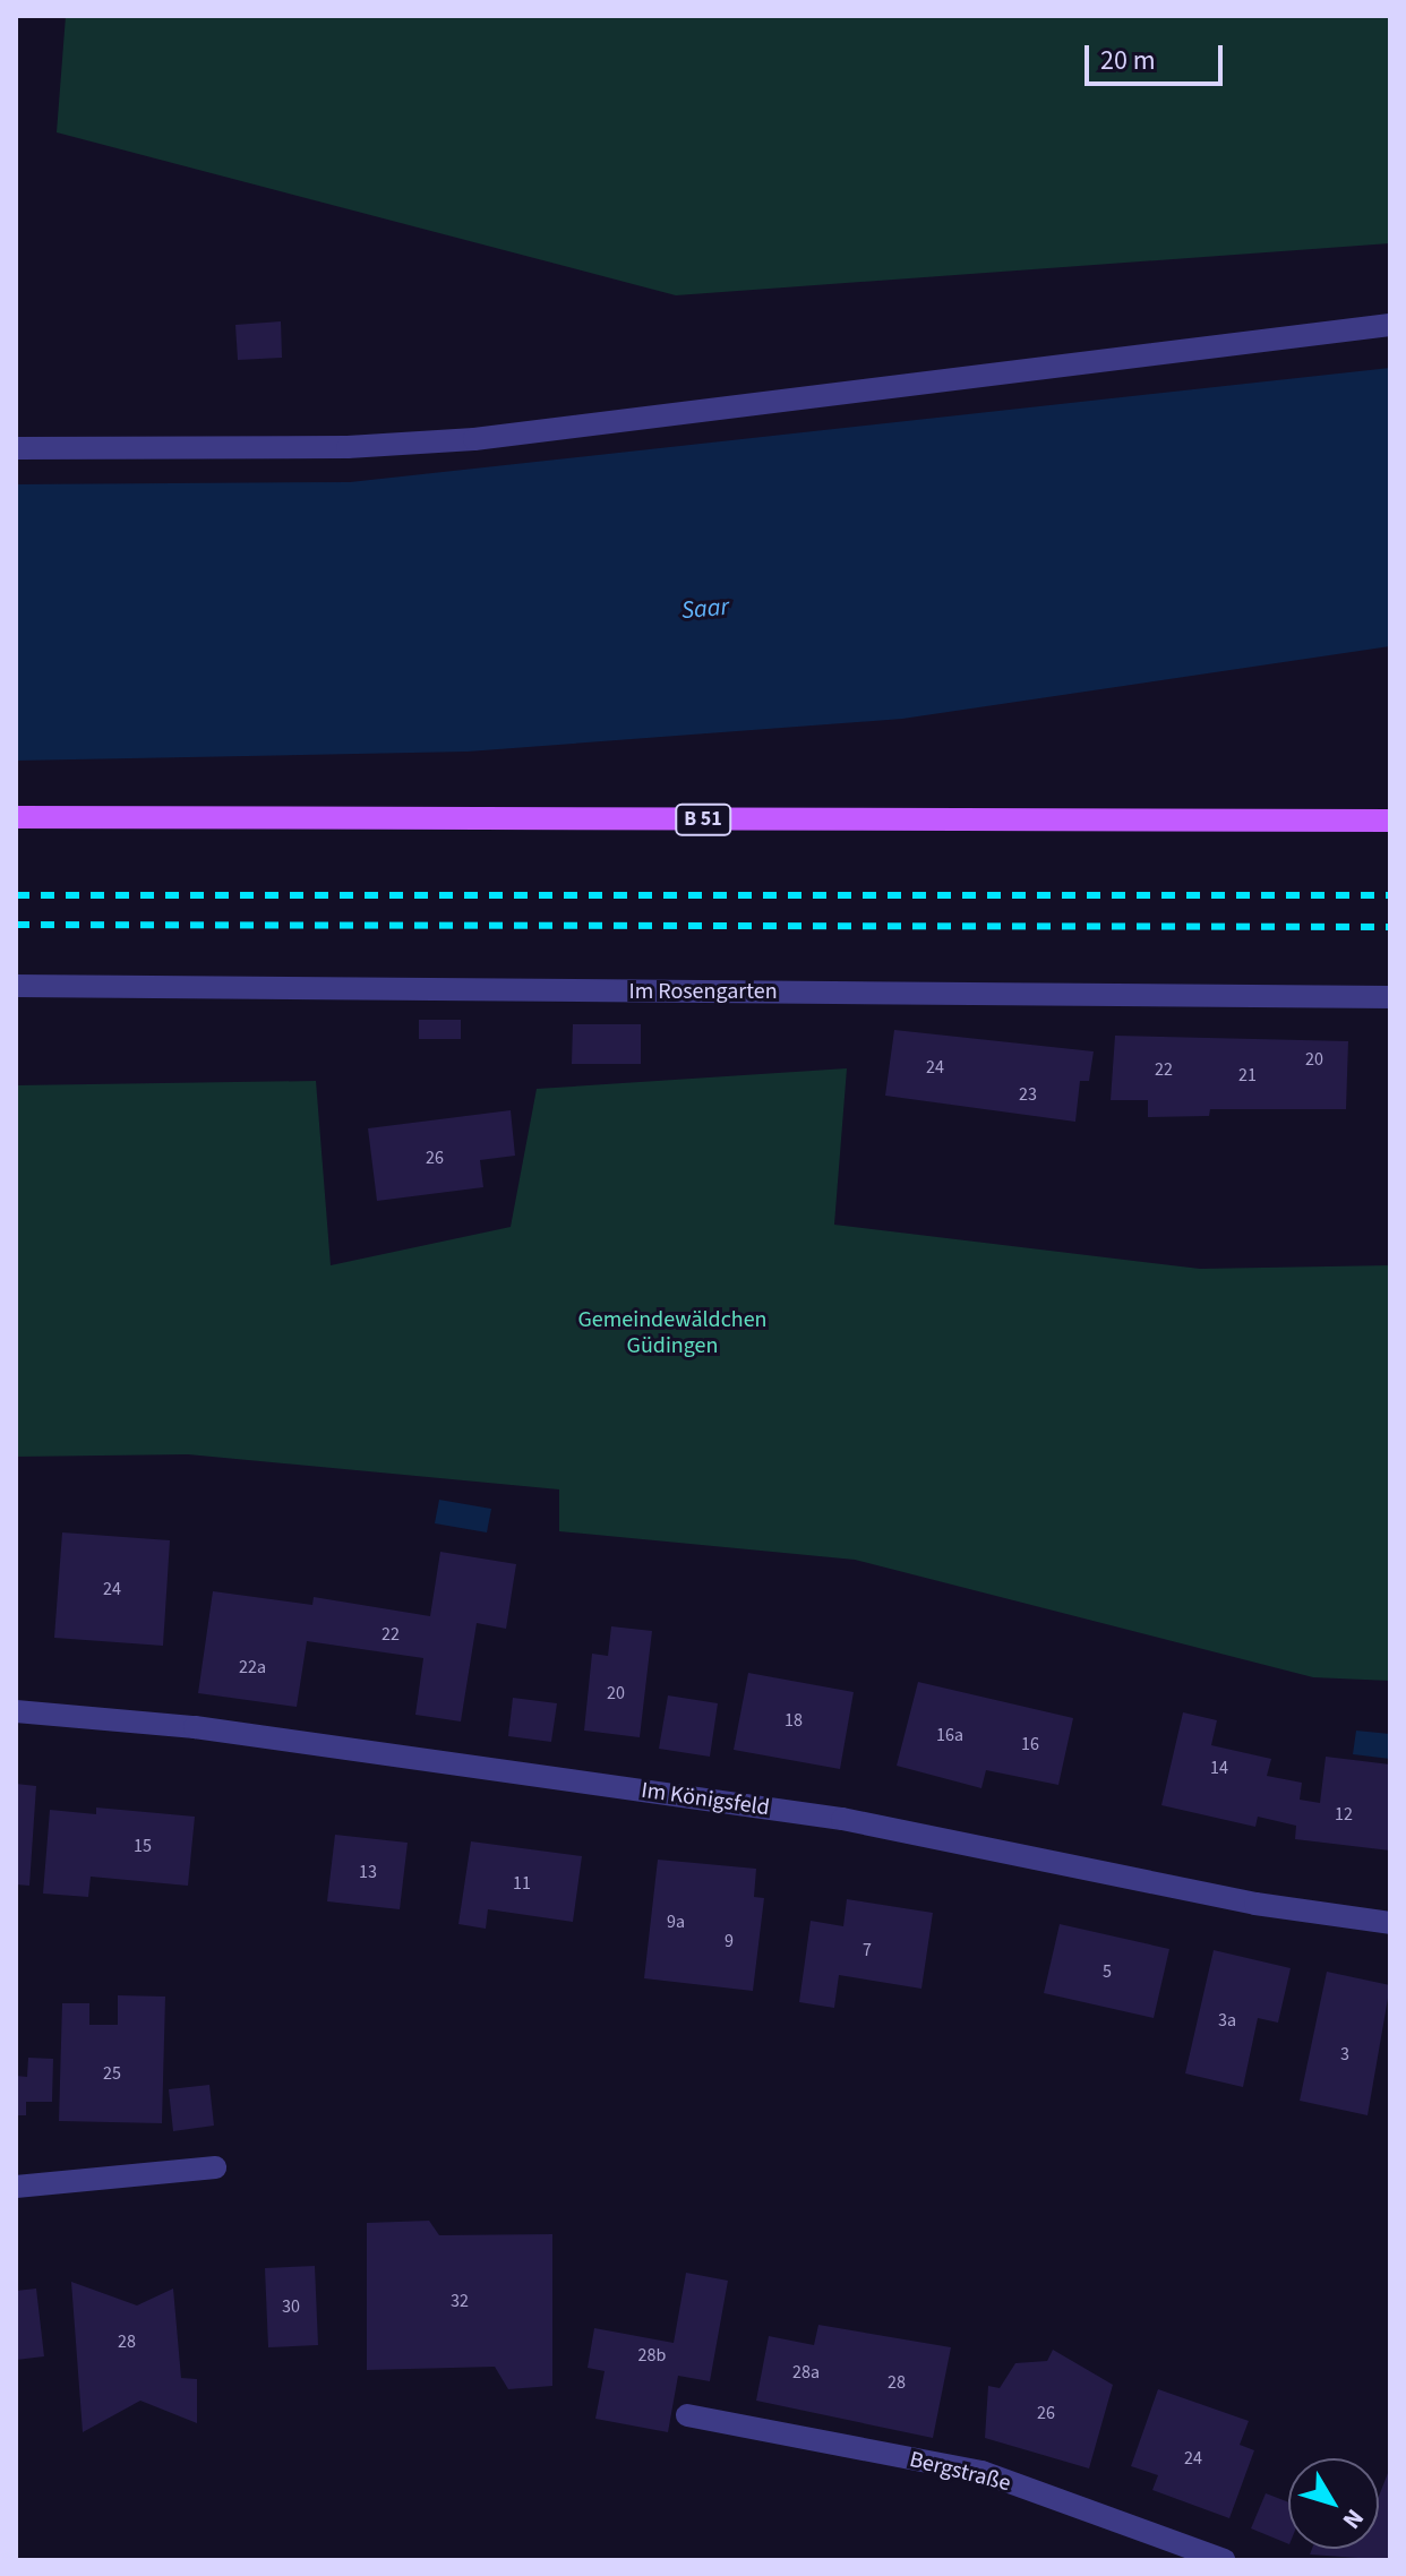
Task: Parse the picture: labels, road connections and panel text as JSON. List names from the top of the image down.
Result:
{
  "streets": {
    "main road": ["B 51"],
    "street": ["Im Rosengarten", "Im Königsfeld", "Bergstraße"]
  },
  "water": ["Saar"],
  "parks": ["Gemeindewäldchen Güdingen"],
  "house_numbers": [
    "20",
    "24",
    "22",
    "21",
    "23",
    "26",
    "24",
    "22",
    "22a",
    "20",
    "18",
    "16a",
    "16",
    "14",
    "12",
    "15",
    "13",
    "11",
    "9a",
    "9",
    "7",
    "5",
    "3a",
    "3",
    "25",
    "32",
    "30",
    "28",
    "28b",
    "28a",
    "28",
    "26",
    "24"
  ],
  "scale_bar": "20 m",
  "north": "bottom right"
}
